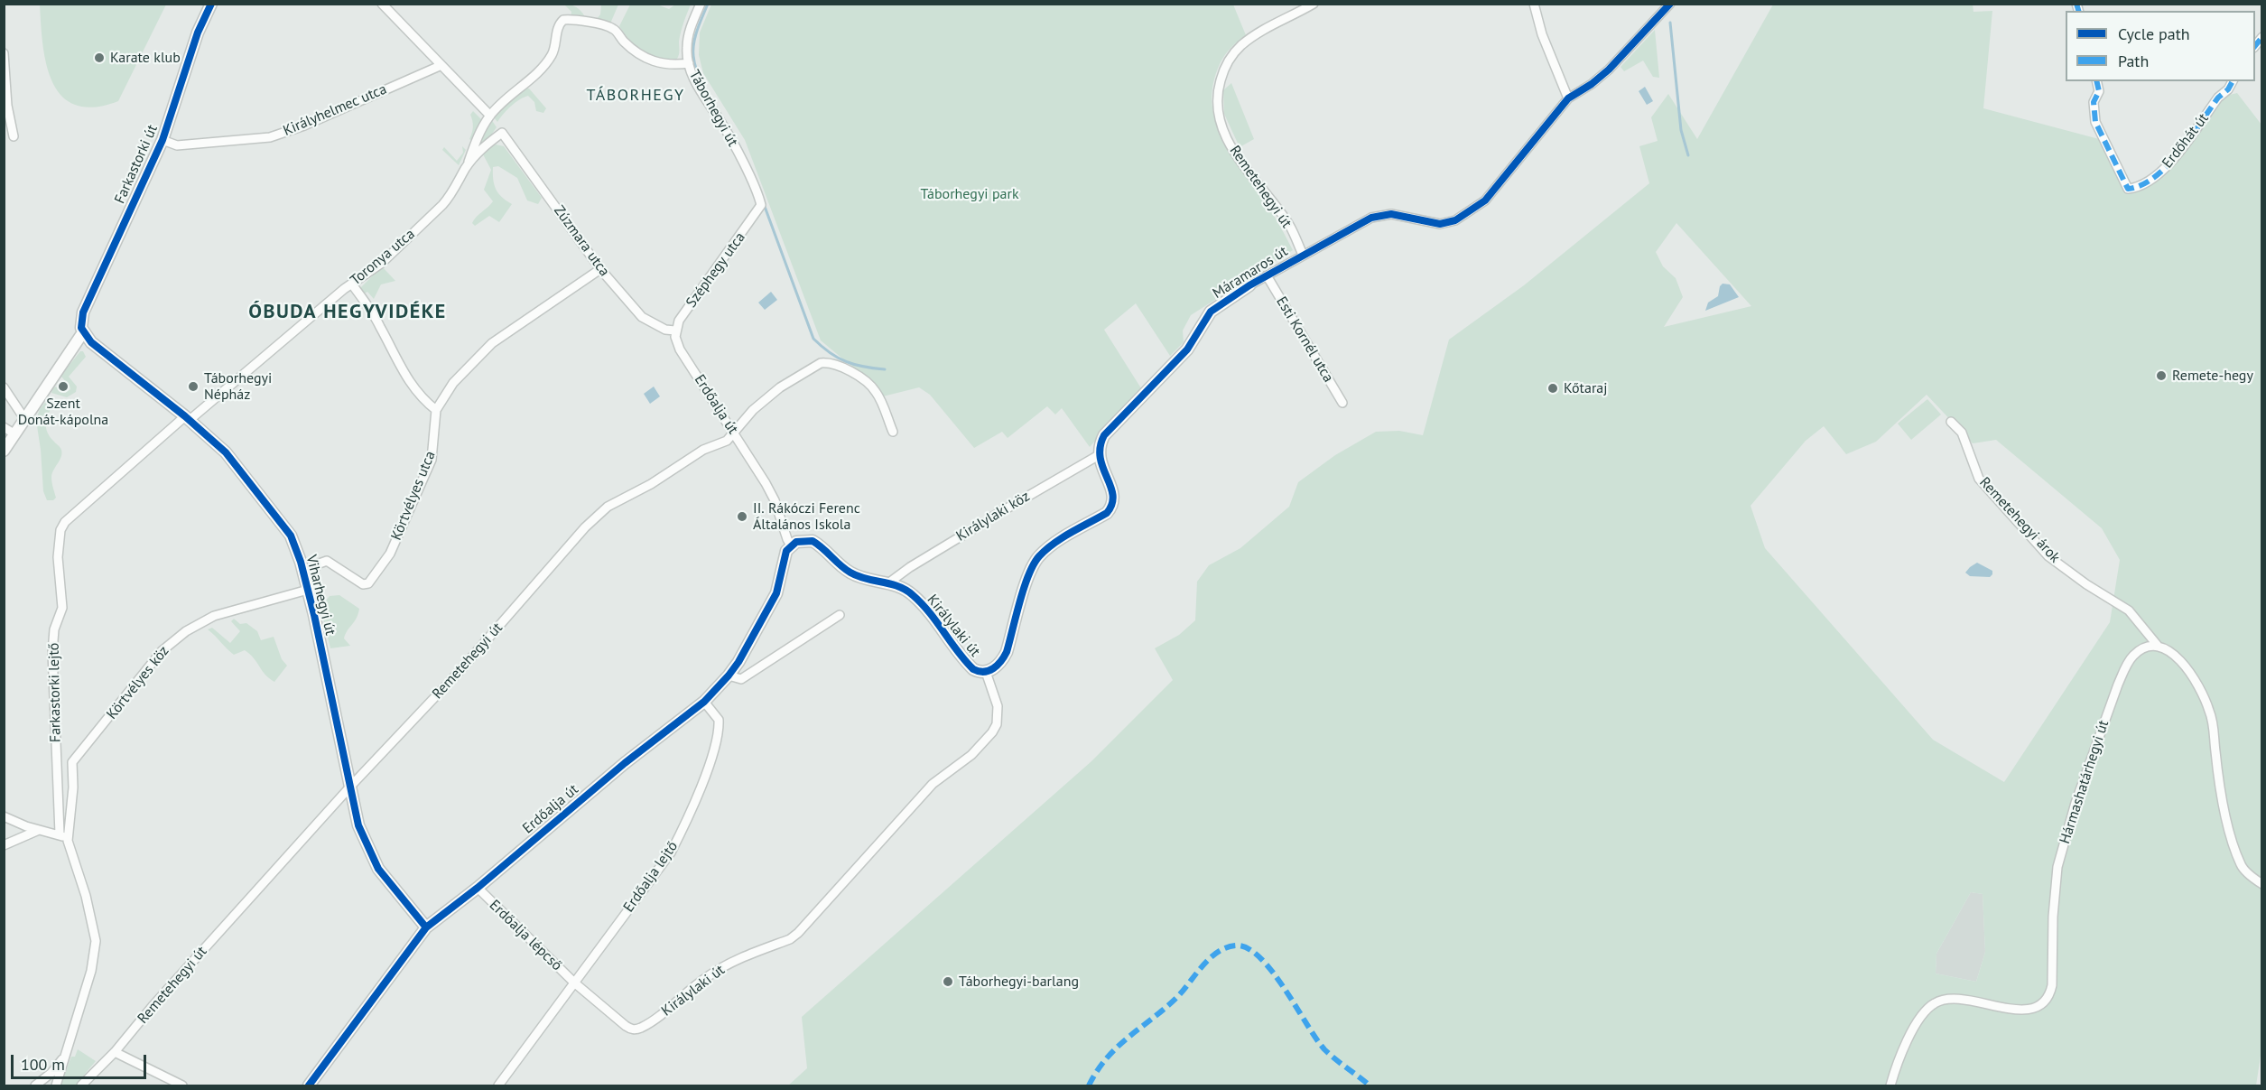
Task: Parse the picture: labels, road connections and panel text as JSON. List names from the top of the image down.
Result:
{
  "streets": {
    "street": [
      "Táborhegyi út",
      "Királyhelmec utca",
      "Erdőhát út",
      "Farkastorki út",
      "Remetehegyi út",
      "Zúzmara utca",
      "Toronya utca",
      "Széphegy utca",
      "Máramaros út",
      "Esti Kornél utca",
      "Erdőalja út",
      "Körtvélyes utca",
      "Királylaki köz",
      "Remetehegyi árok",
      "Viharhegyi út",
      "Királylaki út",
      "Körtvélyes köz",
      "Farkastorki lejtő",
      "Hármashatárhegyi út",
      "Erdőalja lejtő",
      "Erdőalja lépcső"
    ]
  },
  "crossings": [
    ["Táborhegyi út", "Toronya utca"],
    ["Táborhegyi út", "Széphegy utca"],
    ["Királyhelmec utca", "Farkastorki út"],
    ["Farkastorki út", "Viharhegyi út"],
    ["Remetehegyi út", "Máramaros út"],
    ["Remetehegyi út", "Erdőalja út"],
    ["Remetehegyi út", "Viharhegyi út"],
    ["Zúzmara utca", "Toronya utca"],
    ["Zúzmara utca", "Széphegy utca"],
    ["Zúzmara utca", "Erdőalja út"],
    ["Zúzmara utca", "Körtvélyes utca"],
    ["Toronya utca", "Viharhegyi út"],
    ["Toronya utca", "Farkastorki lejtő"],
    ["Széphegy utca", "Erdőalja út"],
    ["Máramaros út", "Esti Kornél utca"],
    ["Máramaros út", "Királylaki köz"],
    ["Erdőalja út", "Viharhegyi út"],
    ["Erdőalja út", "Királylaki út"],
    ["Erdőalja út", "Erdőalja lejtő"],
    ["Erdőalja út", "Erdőalja lépcső"],
    ["Körtvélyes utca", "Viharhegyi út"],
    ["Királylaki köz", "Királylaki út"],
    ["Remetehegyi árok", "Hármashatárhegyi út"],
    ["Viharhegyi út", "Körtvélyes köz"],
    ["Királylaki út", "Erdőalja lejtő"],
    ["Királylaki út", "Erdőalja lépcső"],
    ["Körtvélyes köz", "Farkastorki lejtő"],
    ["Erdőalja lejtő", "Erdőalja lépcső"]
  ],
  "districts": ["TÁBORHEGY", "ÓBUDA HEGYVIDÉKE"],
  "parks": ["Táborhegyi park"],
  "places": [
    "Karate klub",
    "Remete-hegy",
    "Szent Donát-kápolna",
    "Táborhegyi Népház",
    "Kőtaraj",
    "II. Rákóczi Ferenc Általános Iskola",
    "Táborhegyi-barlang"
  ],
  "legend": ["Cycle path", "Path"],
  "scale_bar": "100 m"
}
